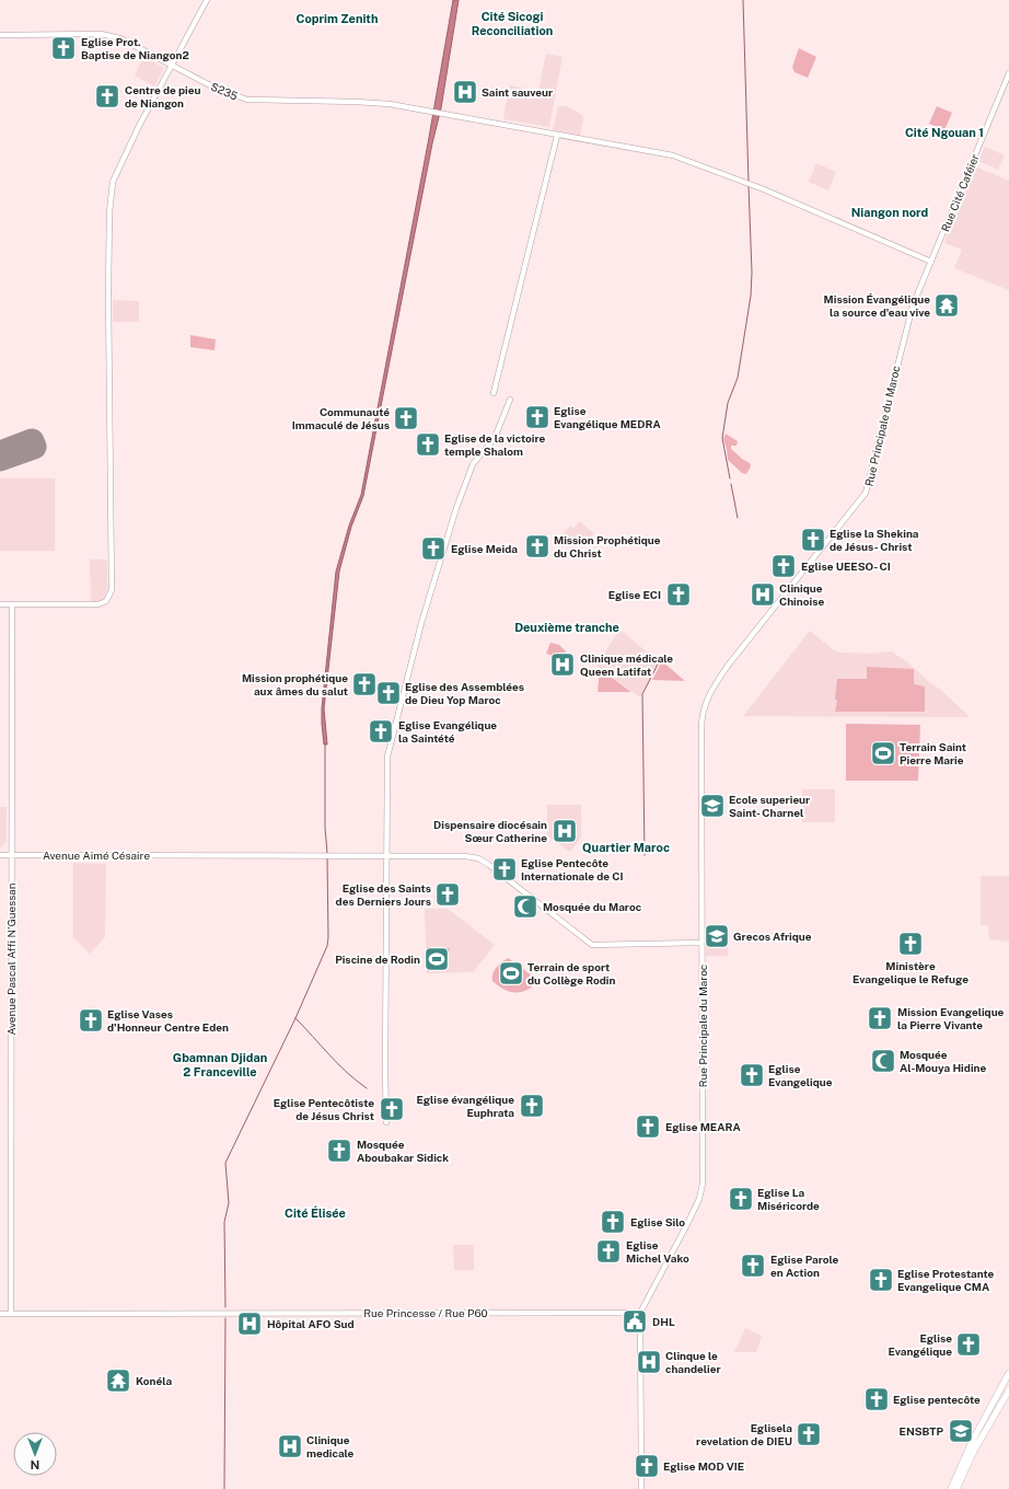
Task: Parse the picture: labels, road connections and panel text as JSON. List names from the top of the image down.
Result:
{
  "streets": {
    "street": [
      "S235",
      "Rue Cité Caféier",
      "Rue Principale du Maroc",
      "Avenue Aimé Césaire",
      "Avenue Pascal Affi N'Guessan",
      "Rue Princesse / Rue P60"
    ]
  },
  "crossings": [
    ["S235", "Rue Principale du Maroc"],
    ["Rue Cité Caféier", "Rue Principale du Maroc"],
    ["Rue Principale du Maroc", "Avenue Aimé Césaire"],
    ["Rue Principale du Maroc", "Rue Princesse / Rue P60"],
    ["Avenue Aimé Césaire", "Avenue Pascal Affi N'Guessan"],
    ["Avenue Pascal Affi N'Guessan", "Rue Princesse / Rue P60"]
  ],
  "districts": [
    "Cité Sicogi Reconciliation",
    "Coprim Zenith",
    "Cité Ngouan 1",
    "Niangon nord",
    "Deuxième tranche",
    "Quartier Maroc",
    "Gbamnan Djidan 2 Franceville",
    "Cité Élisée"
  ],
  "places": {
    "church": [
      "Eglise Prot. Baptise de Niangon2",
      "Centre de pieu de Niangon",
      "Eglise Evangélique MEDRA",
      "Communauté Immaculé de Jésus",
      "Eglise de la victoire temple Shalom",
      "Eglise la Shekina de Jésus- Christ",
      "Mission Prophétique du Christ",
      "Eglise Meida",
      "Eglise UEESO- CI",
      "Eglise ECI",
      "Mission prophétique aux âmes du salut",
      "Eglise des Assemblées de Dieu Yop Maroc",
      "Eglise Evangélique la Saintété",
      "Eglise Pentecôte Internationale de CI",
      "Eglise des Saints des Derniers Jours",
      "Ministère Evangelique le Refuge",
      "Mission Evangelique la Pierre Vivante",
      "Eglise Vases d'Honneur Centre Eden",
      "Eglise Evangelique",
      "Eglise évangélique Euphrata",
      "Eglise Pentecôtiste de Jésus Christ",
      "Eglise MEARA",
      "Mosquée Aboubakar Sidick",
      "Eglise La Miséricorde",
      "Eglise Silo",
      "Eglise Michel Vako",
      "Eglise Parole en Action",
      "Eglise Protestante Evangelique CMA",
      "Eglise Evangélique",
      "Eglise pentecôte",
      "Eglisela revelation de DIEU",
      "Eglise MOD VIE"
    ],
    "hospital": [
      "Saint sauveur",
      "Clinique Chinoise",
      "Clinique médicale Queen Latifat",
      "Dispensaire diocésain Sœur Catherine",
      "Hôpital AFO Sud",
      "Clinque le chandelier",
      "Clinique medicale"
    ],
    "temple": ["Mission Évangélique la source d'eau vive", "Konéla"],
    "sports": ["Terrain Saint Pierre Marie", "Piscine de Rodin", "Terrain de sport du Collège Rodin"],
    "school or university": ["Ecole superieur Saint- Charnel", "Grecos Afrique", "ENSBTP"],
    "mosque": ["Mosquée du Maroc", "Mosquée Al-Mouya Hidine"],
    "public building": ["DHL"]
  },
  "north": "bottom"
}
